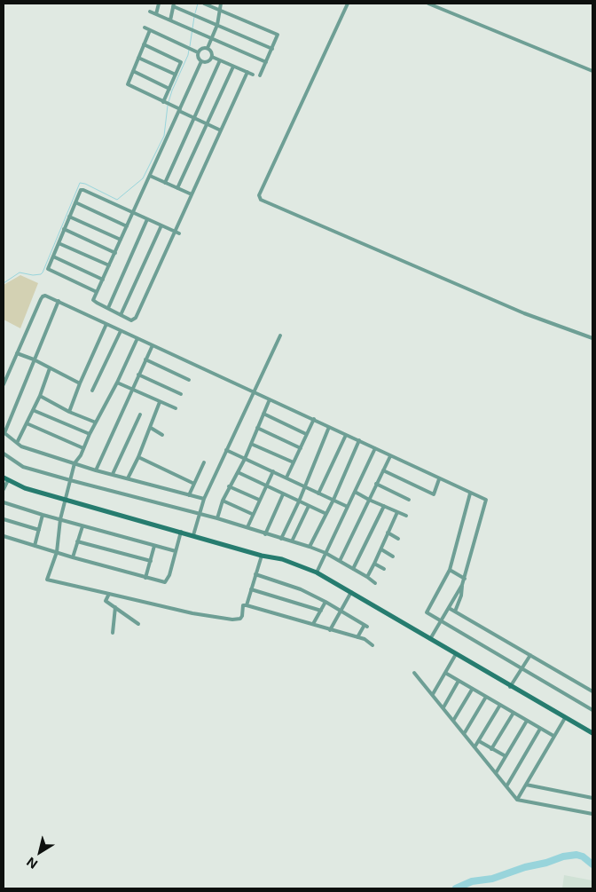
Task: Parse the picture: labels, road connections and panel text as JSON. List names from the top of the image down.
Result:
{
  "north": "bottom left"
}
